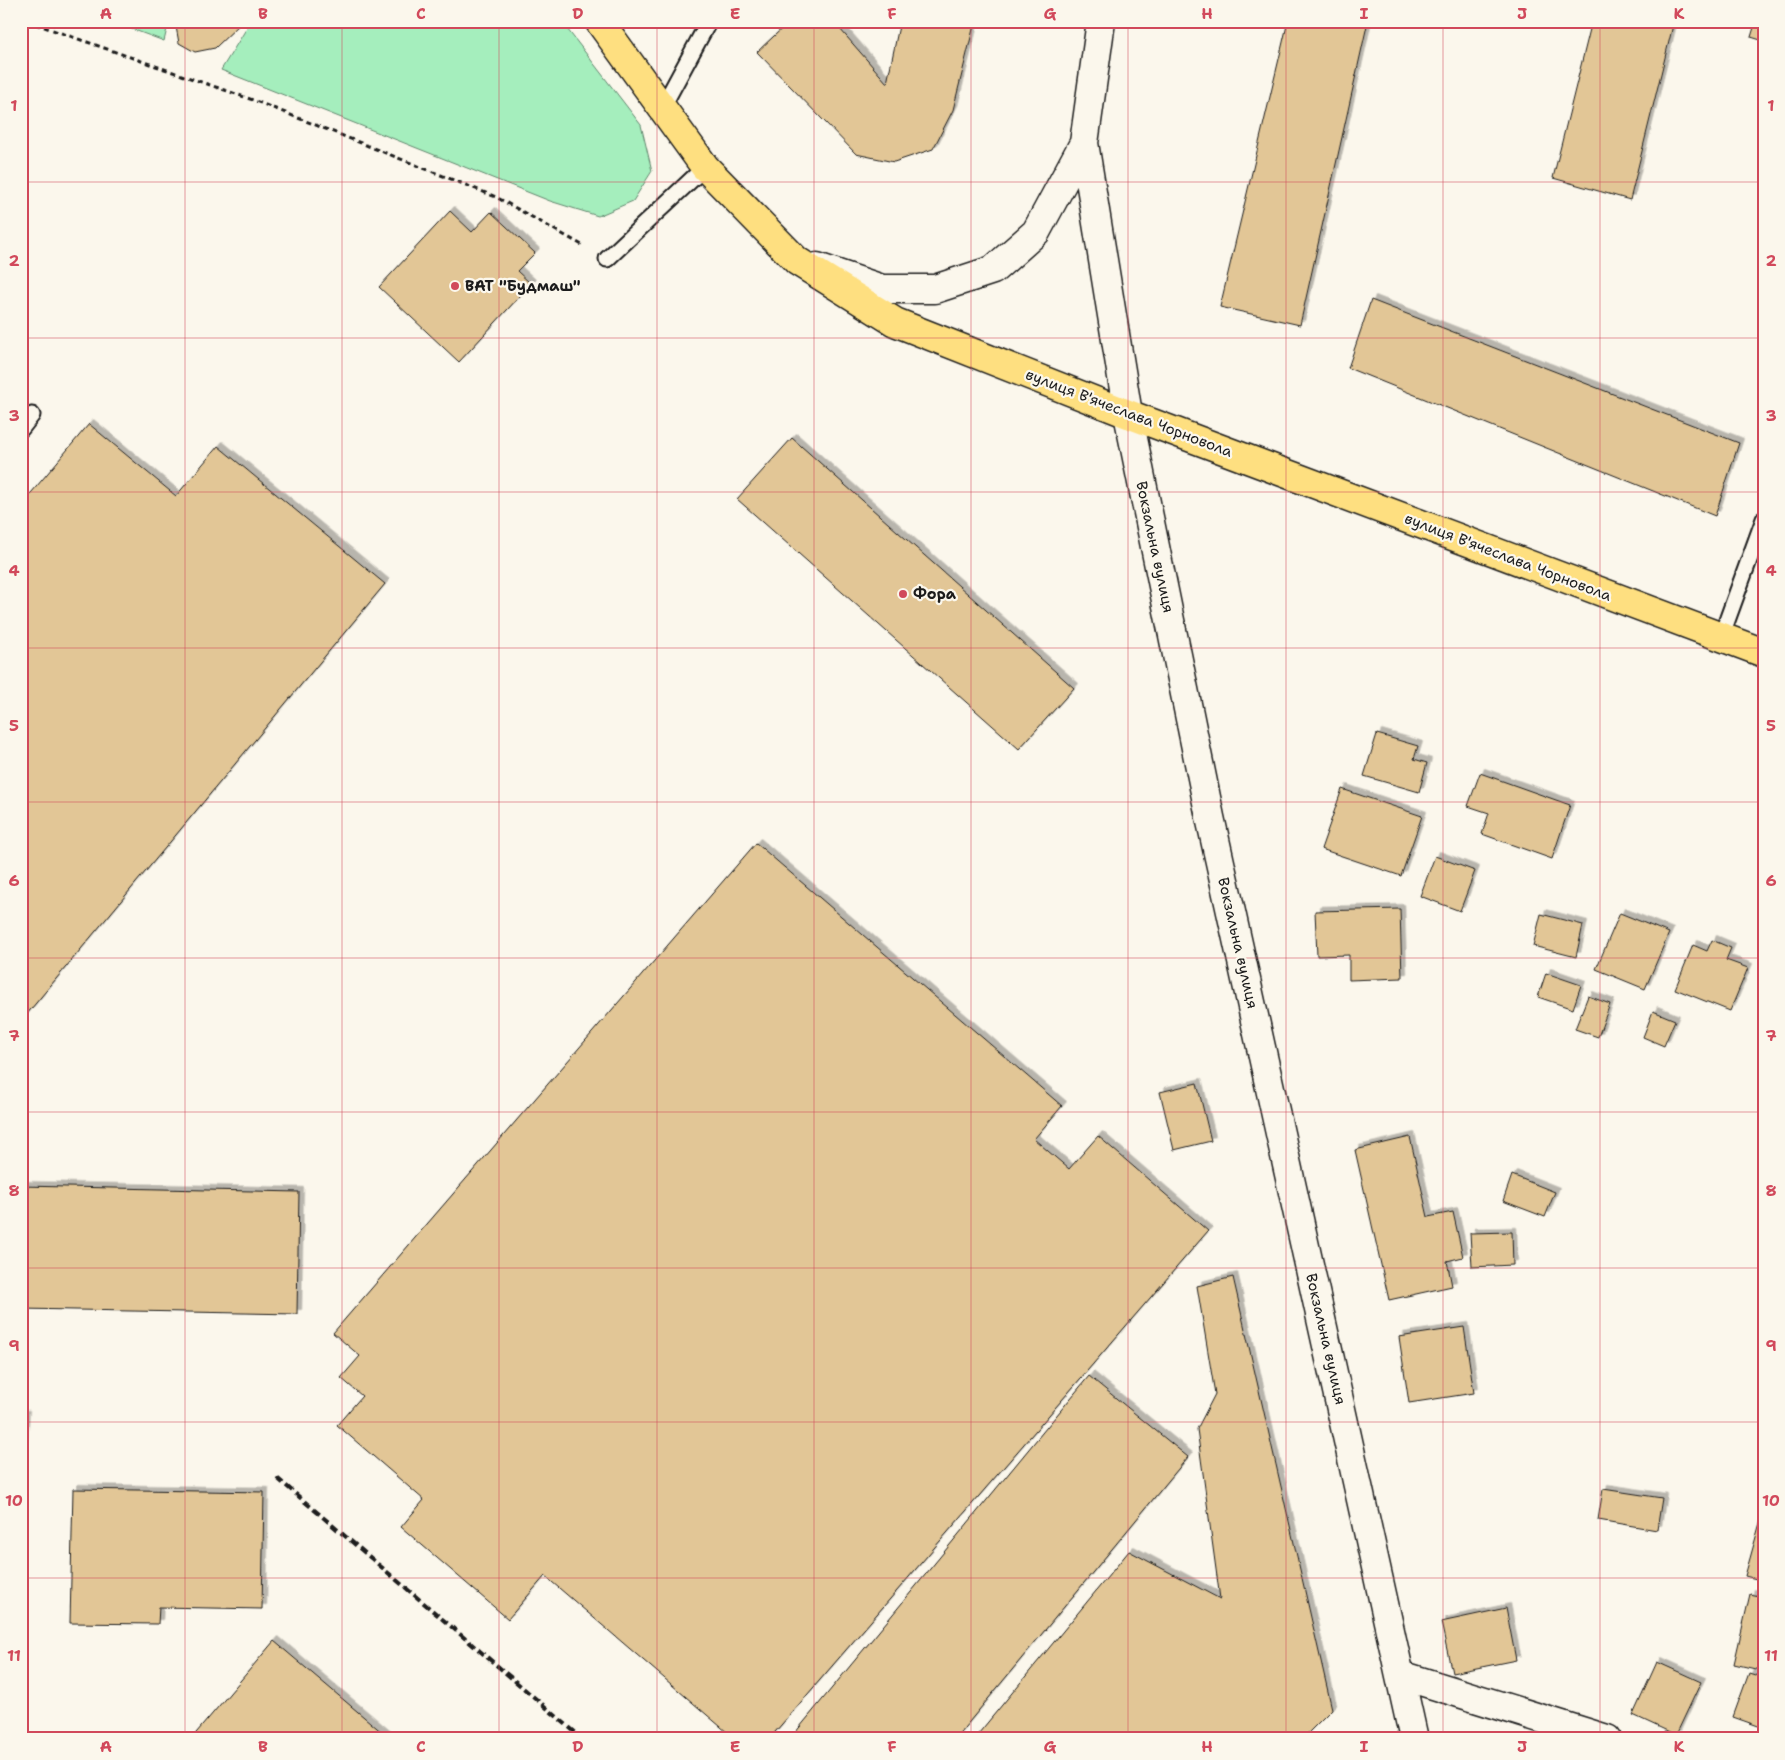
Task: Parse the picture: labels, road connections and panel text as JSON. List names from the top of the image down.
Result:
{
  "streets": {
    "main road": ["вулиця В'ячеслава Чорновола"],
    "street": ["Вокзальна вулиця"]
  },
  "crossings": [
    ["вулиця В'ячеслава Чорновола", "Вокзальна вулиця"]
  ],
  "places": ["ВАТ \"Будмаш\"", "Фора"],
  "grid": {
    "columns": [
      "A",
      "B",
      "C",
      "D",
      "E",
      "F",
      "G",
      "H",
      "I",
      "J",
      "K"
    ],
    "rows": [
      "1",
      "2",
      "3",
      "4",
      "5",
      "6",
      "7",
      "8",
      "9",
      "10",
      "11"
    ]
  }
}
